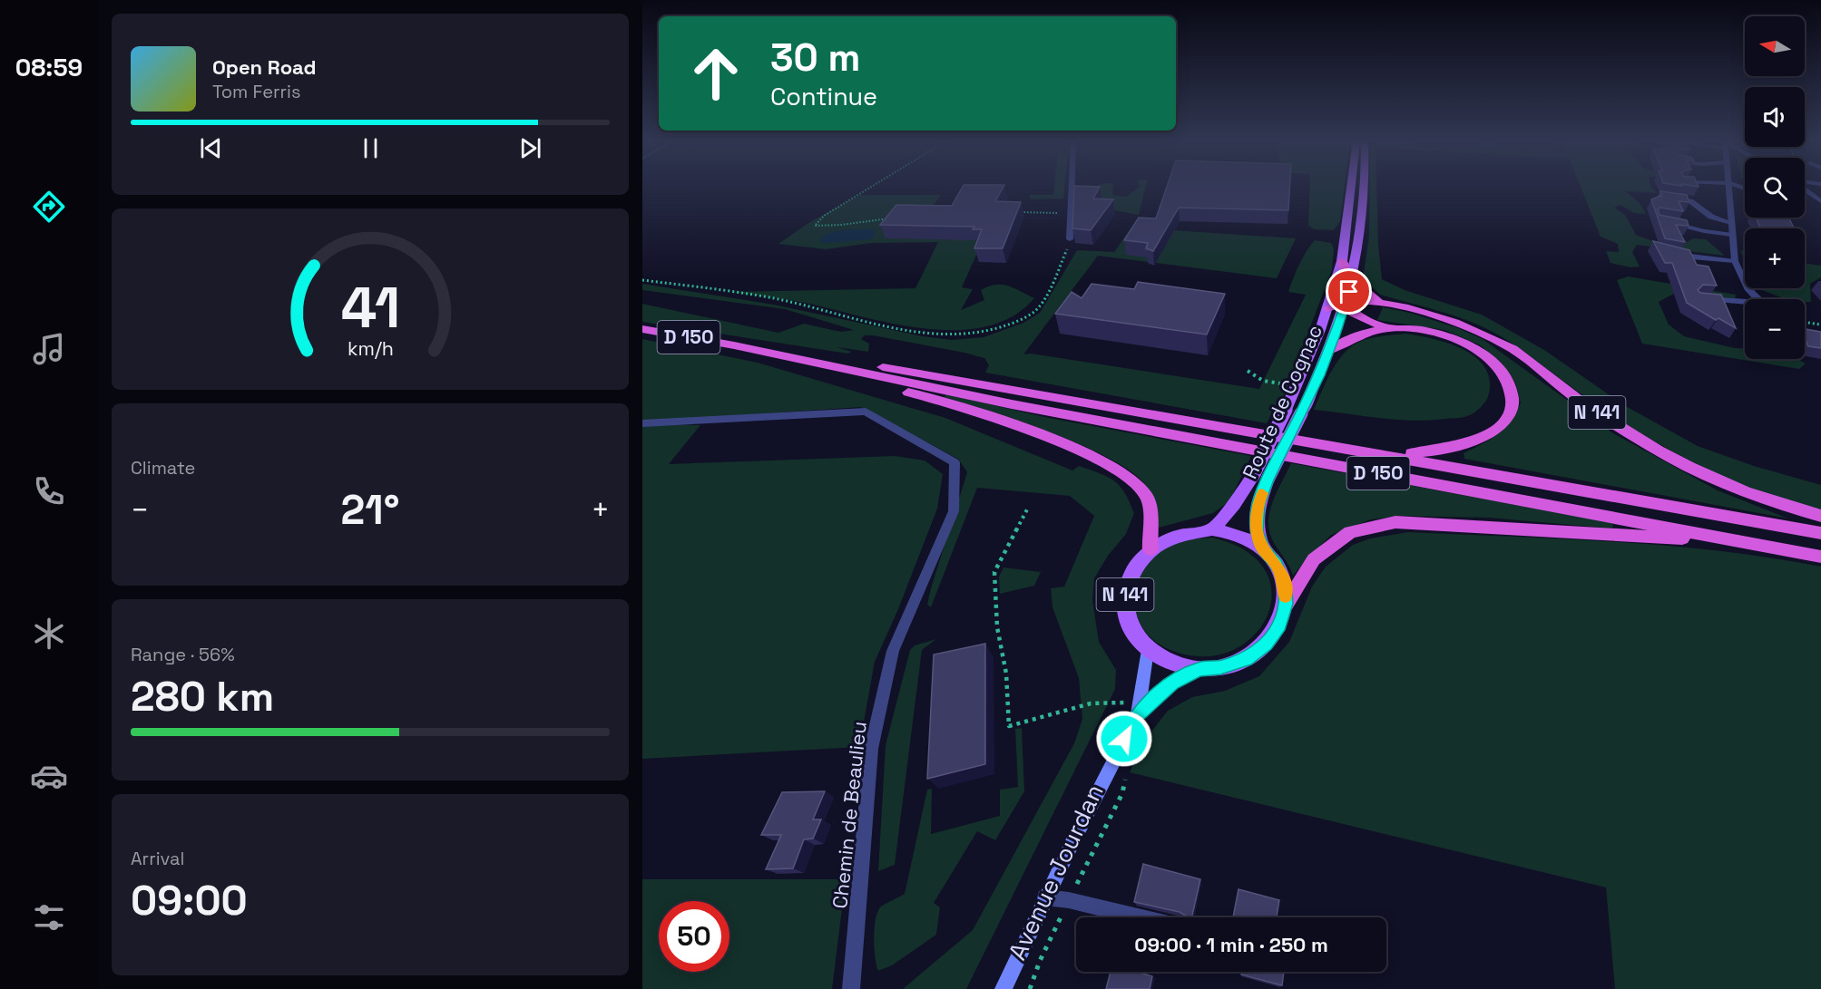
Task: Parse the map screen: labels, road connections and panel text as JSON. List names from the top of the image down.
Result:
{
  "streets": {
    "highway": ["D 150", "N 141"],
    "main road": ["Route de Cognac", "Avenue Jourdan"],
    "street": ["Chemin de Beaulieu"]
  },
  "crossings": [
    ["Route de Cognac", "N 141"],
    ["Route de Cognac", "Avenue Jourdan"],
    ["N 141", "Avenue Jourdan"]
  ],
  "north": "left",
  "page": {
    "tabs": "08:59",
    "map_buttons": ["+", "−"],
    "turn": ["30 m", "Continue"],
    "song": ["Open Road", "Tom Ferris"],
    "tile": [
      "Climate",
      ["Range · 56%", "280 km"],
      ["Arrival", "09:00"]
    ],
    "heat": ["−", "21°", "+"],
    "limit": "50",
    "trip": "09:00 · 1 min · 250 m",
    "gauge": ["41", "km/h"]
  }
}
